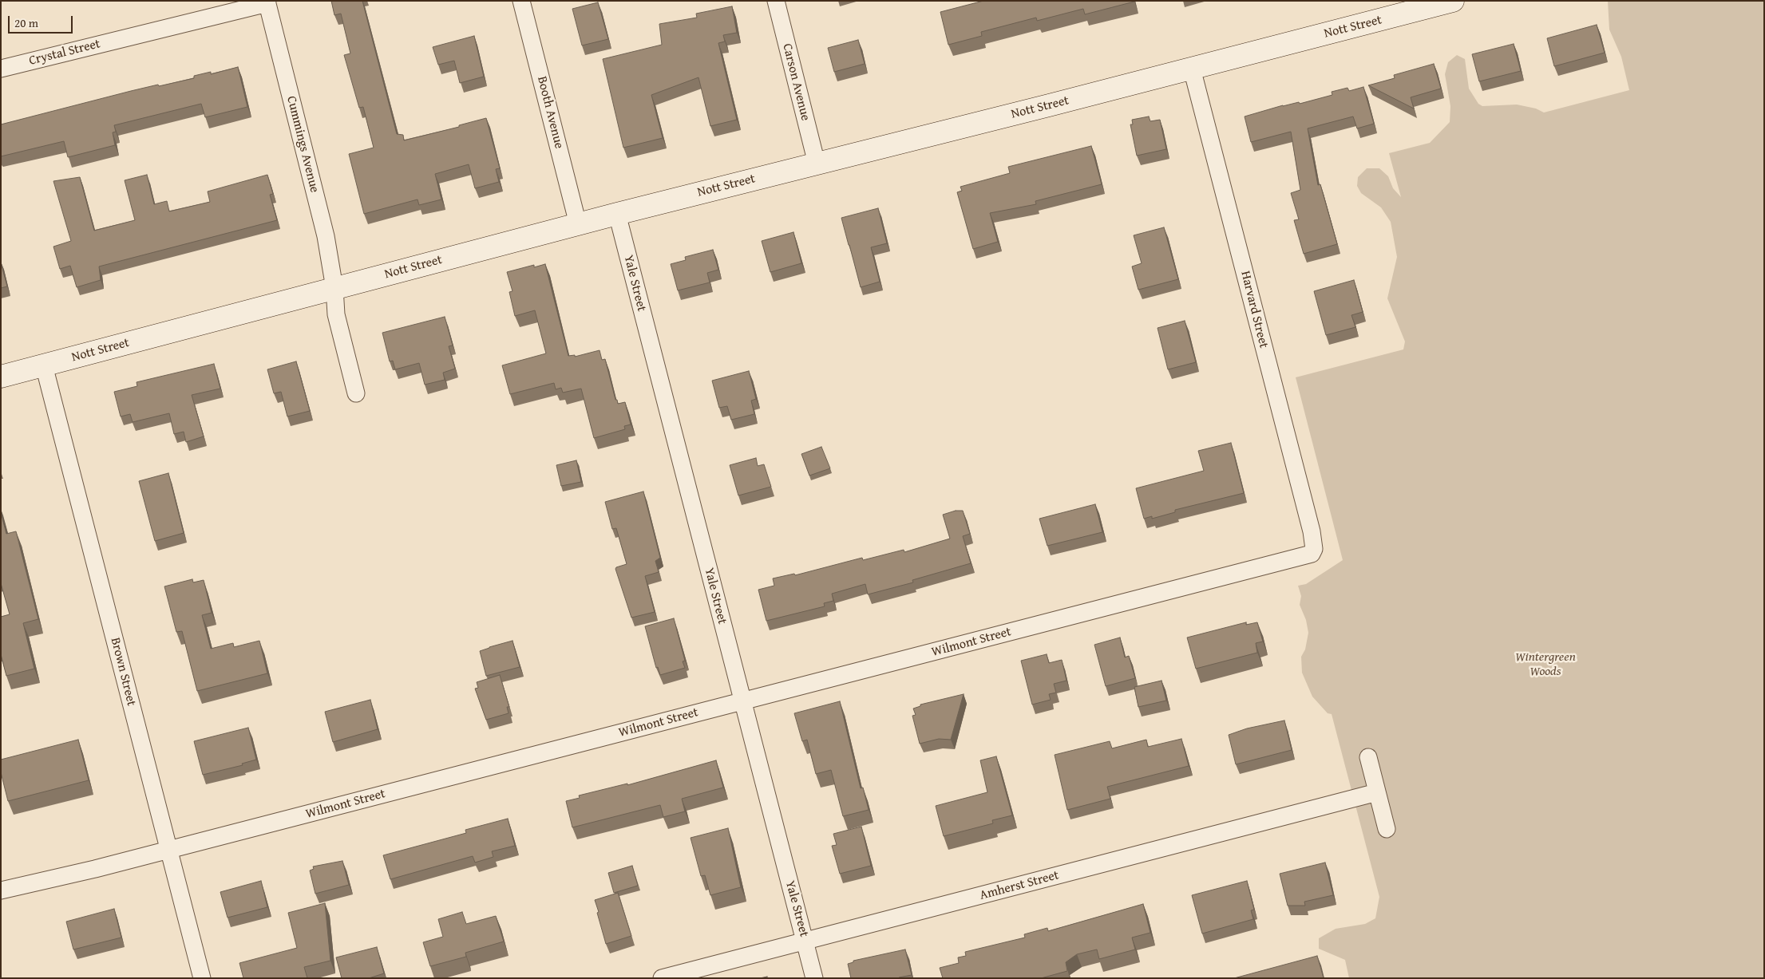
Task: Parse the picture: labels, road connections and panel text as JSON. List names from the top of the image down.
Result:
{
  "streets": {
    "street": [
      "Nott Street",
      "Crystal Street",
      "Carson Avenue",
      "Booth Avenue",
      "Cummings Avenue",
      "Yale Street",
      "Harvard Street",
      "Wilmont Street",
      "Brown Street",
      "Amherst Street"
    ]
  },
  "crossings": [
    ["Nott Street", "Carson Avenue"],
    ["Nott Street", "Booth Avenue"],
    ["Nott Street", "Cummings Avenue"],
    ["Nott Street", "Yale Street"],
    ["Nott Street", "Harvard Street"],
    ["Nott Street", "Brown Street"],
    ["Crystal Street", "Cummings Avenue"],
    ["Yale Street", "Wilmont Street"],
    ["Yale Street", "Amherst Street"],
    ["Harvard Street", "Wilmont Street"],
    ["Wilmont Street", "Brown Street"]
  ],
  "parks": ["Wintergreen Woods"],
  "scale_bar": "20 m"
}
